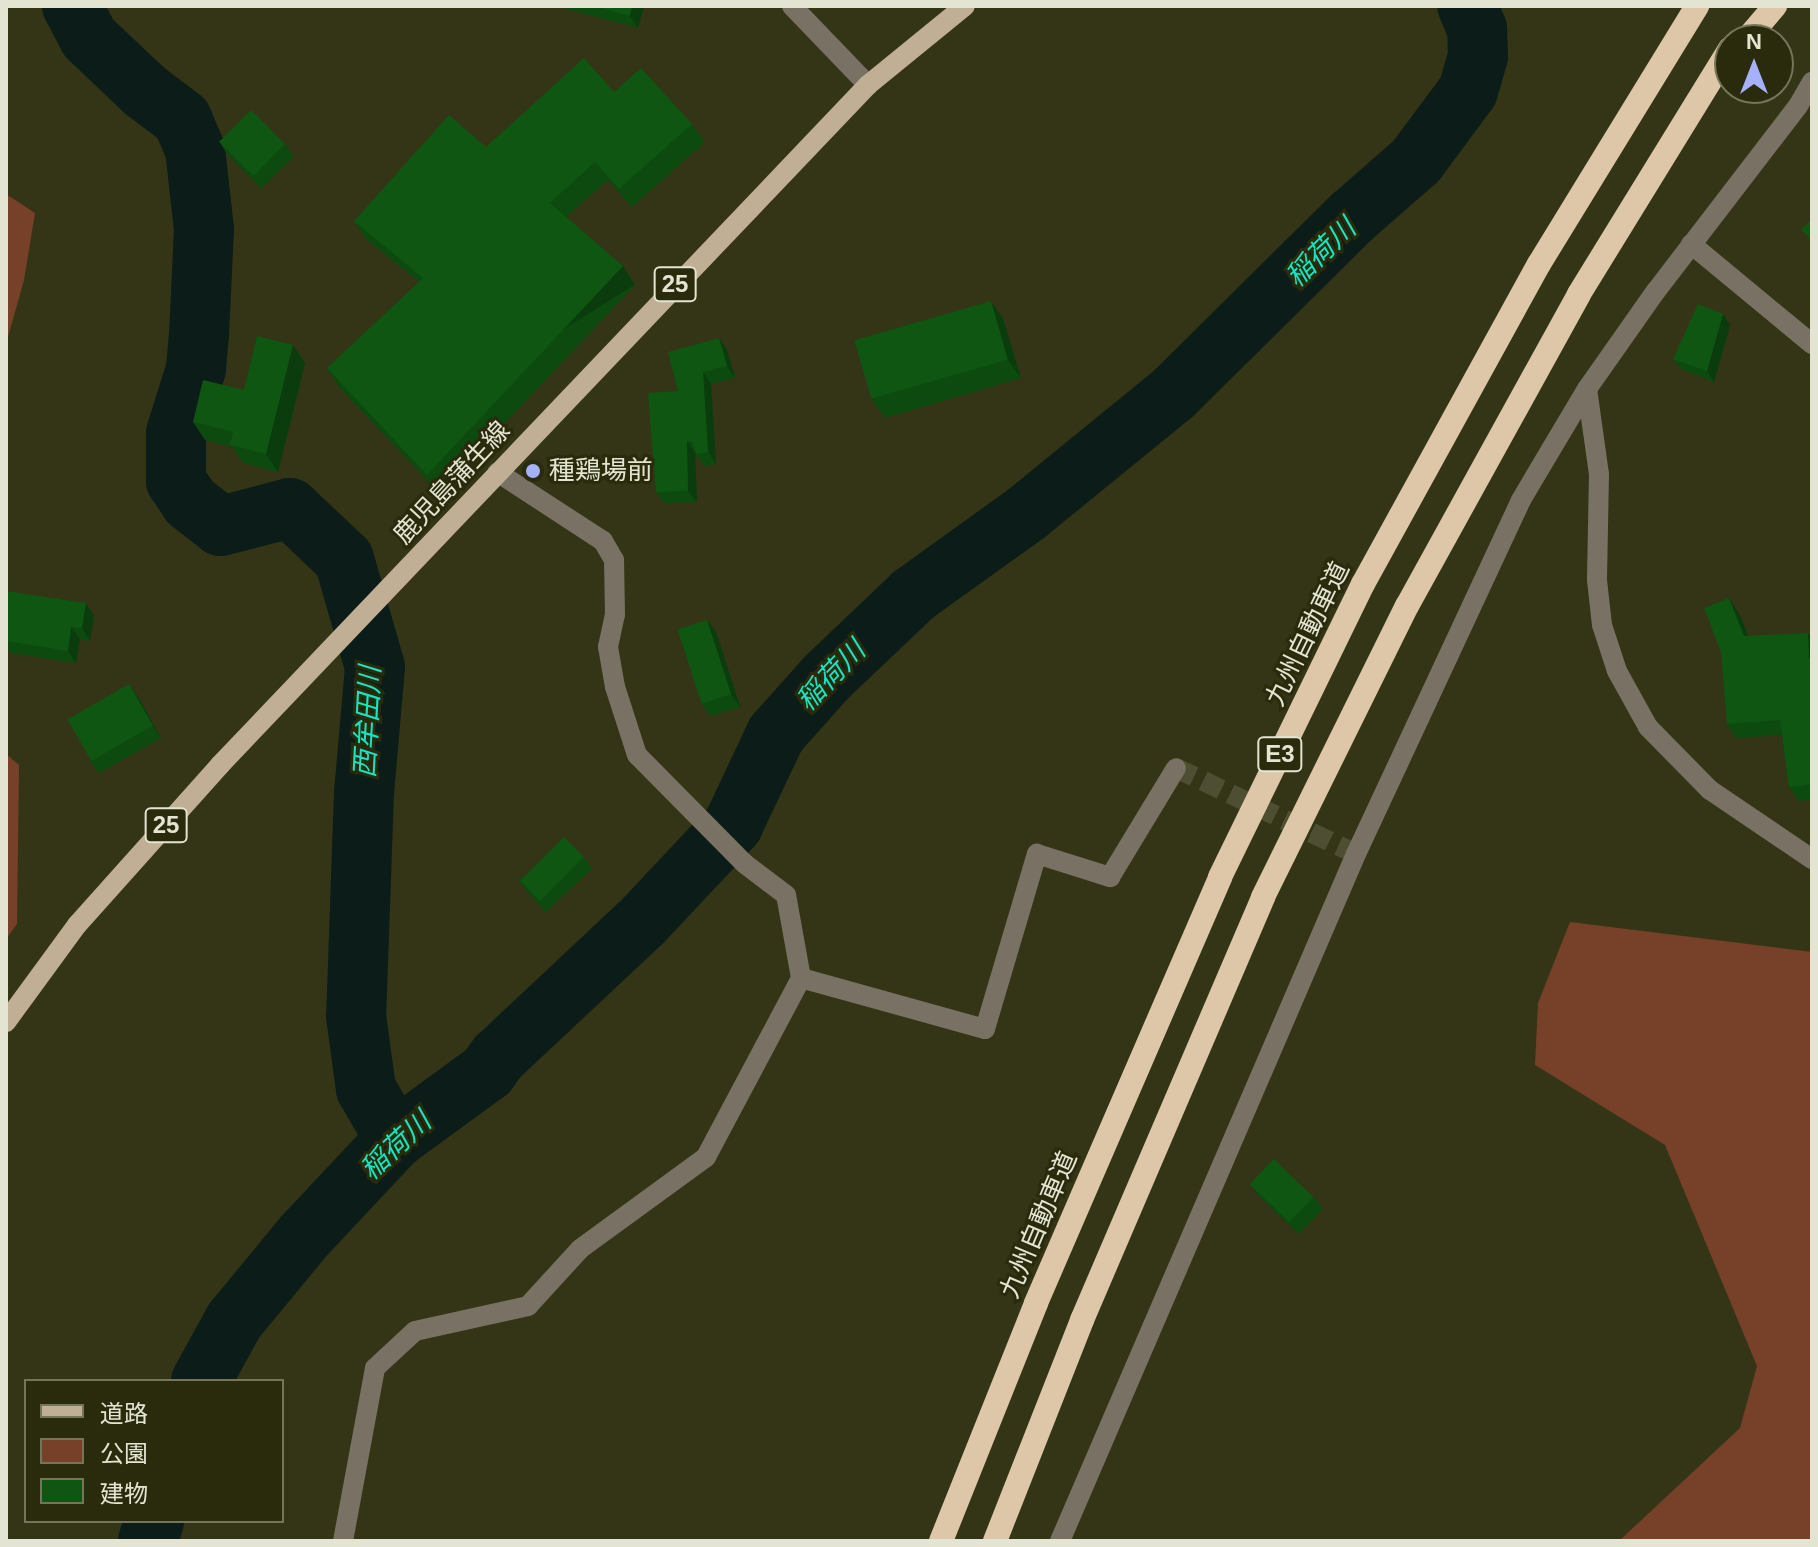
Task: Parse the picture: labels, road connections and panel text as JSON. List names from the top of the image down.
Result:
{
  "streets": {
    "highway": ["九州自動車道", "E3"],
    "main road": ["25", "鹿児島蒲生線"]
  },
  "water": ["稲荷川", "西牟田川"],
  "places": ["種鶏場前"],
  "legend": ["道路", "公園", "建物"],
  "north": "top"
}
